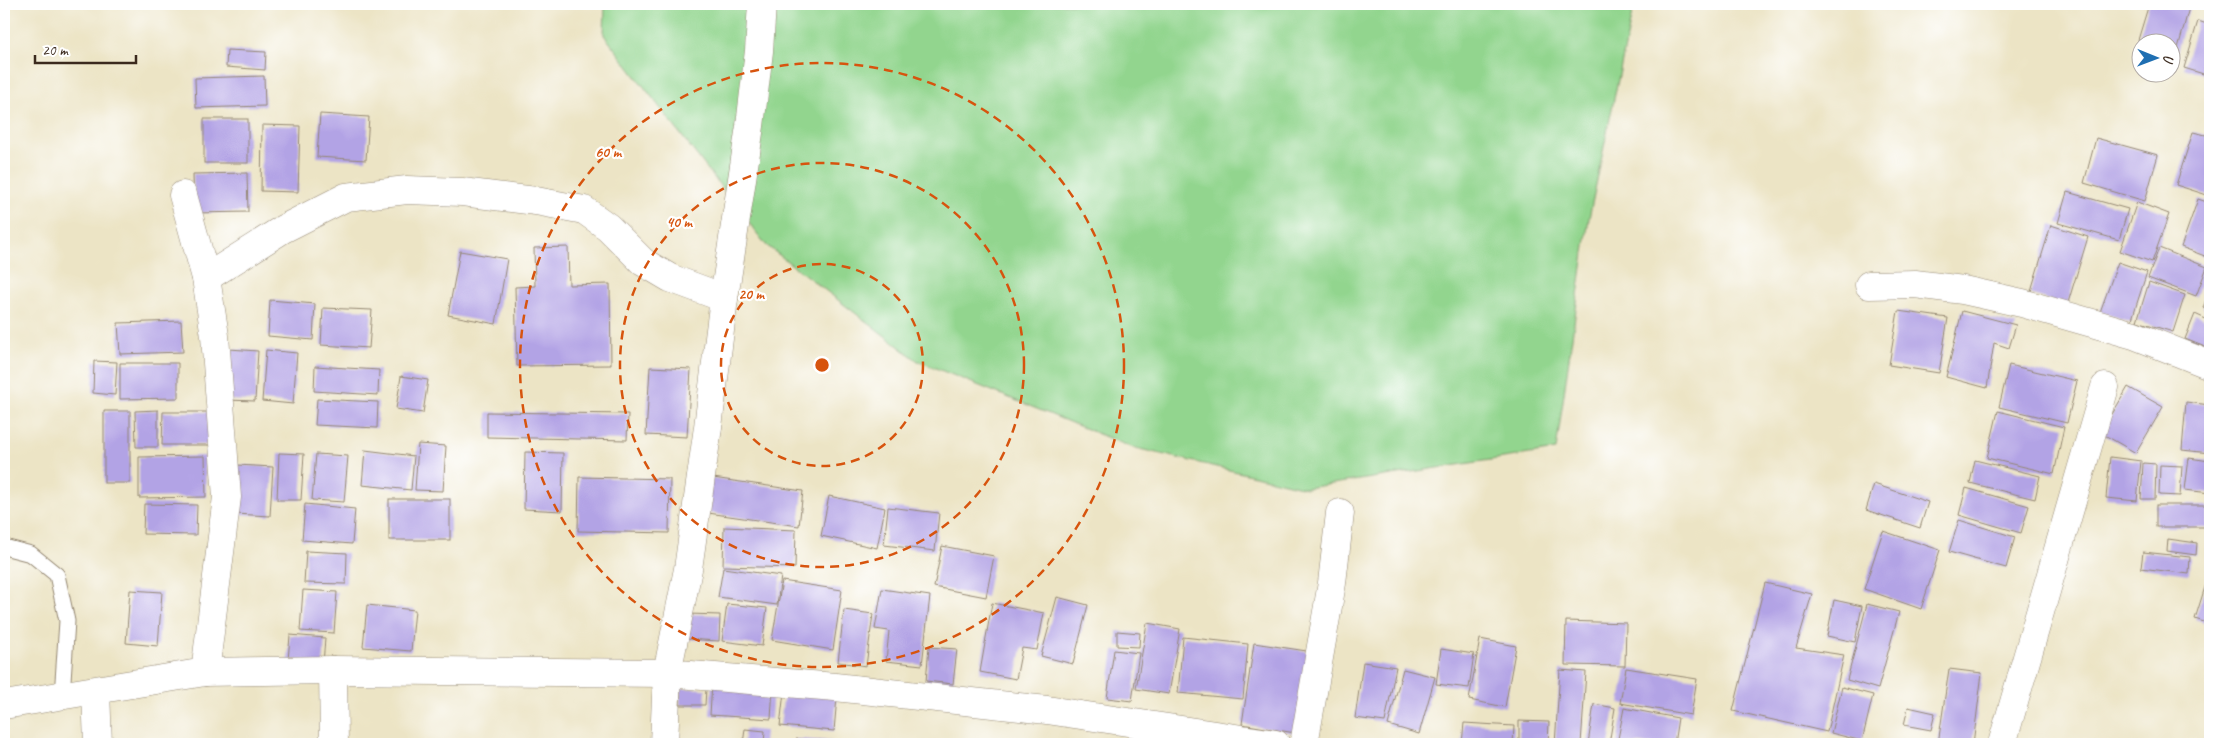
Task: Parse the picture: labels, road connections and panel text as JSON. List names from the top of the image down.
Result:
{
  "scale_bar": "20 m",
  "north": "right",
  "rings": ["60 m", "40 m", "20 m"]
}
